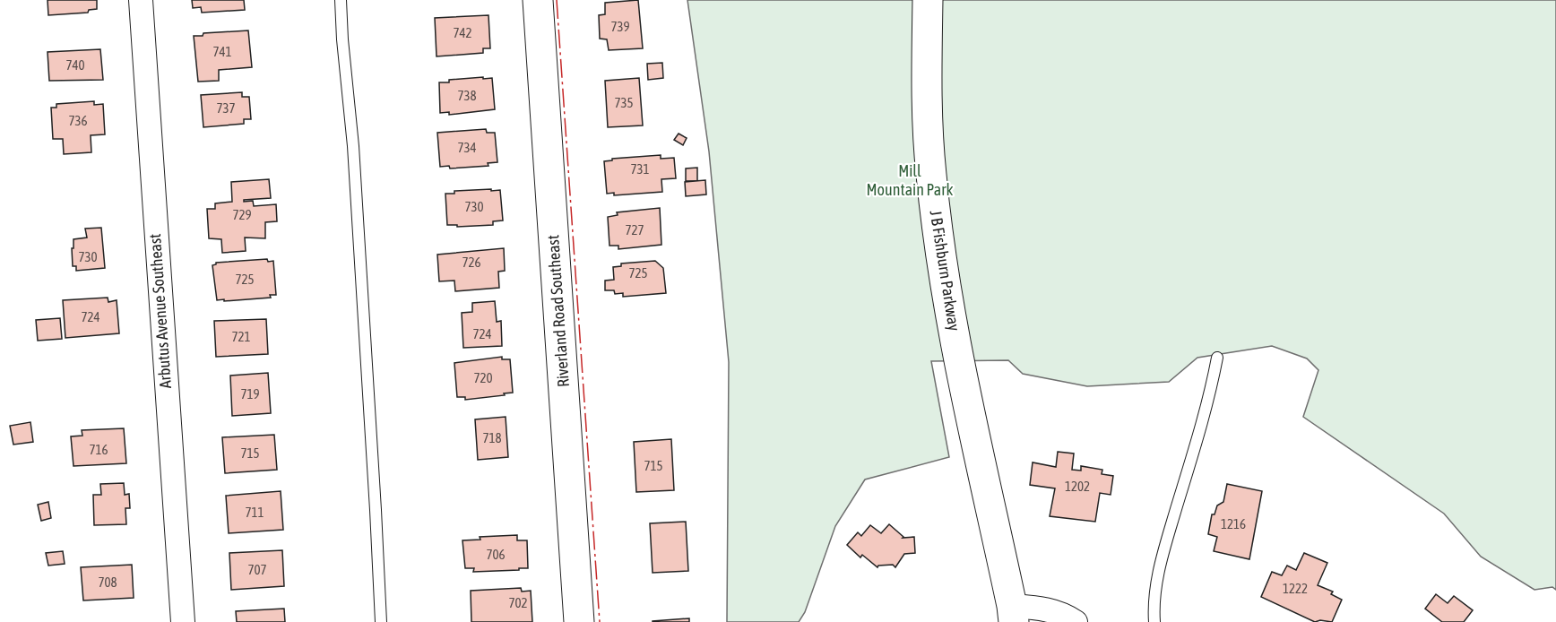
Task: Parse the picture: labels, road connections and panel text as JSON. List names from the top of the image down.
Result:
{
  "streets": {
    "main road": ["J B Fishburn Parkway", "Riverland Road Southeast"],
    "street": ["Arbutus Avenue Southeast"]
  },
  "parks": ["Mill Mountain Park"],
  "house_numbers": [
    "739",
    "742",
    "741",
    "740",
    "738",
    "735",
    "737",
    "736",
    "734",
    "731",
    "730",
    "729",
    "727",
    "730",
    "726",
    "725",
    "725",
    "724",
    "724",
    "721",
    "720",
    "719",
    "718",
    "716",
    "715",
    "715",
    "1202",
    "711",
    "1216",
    "706",
    "707",
    "708",
    "1222",
    "702"
  ]
}
